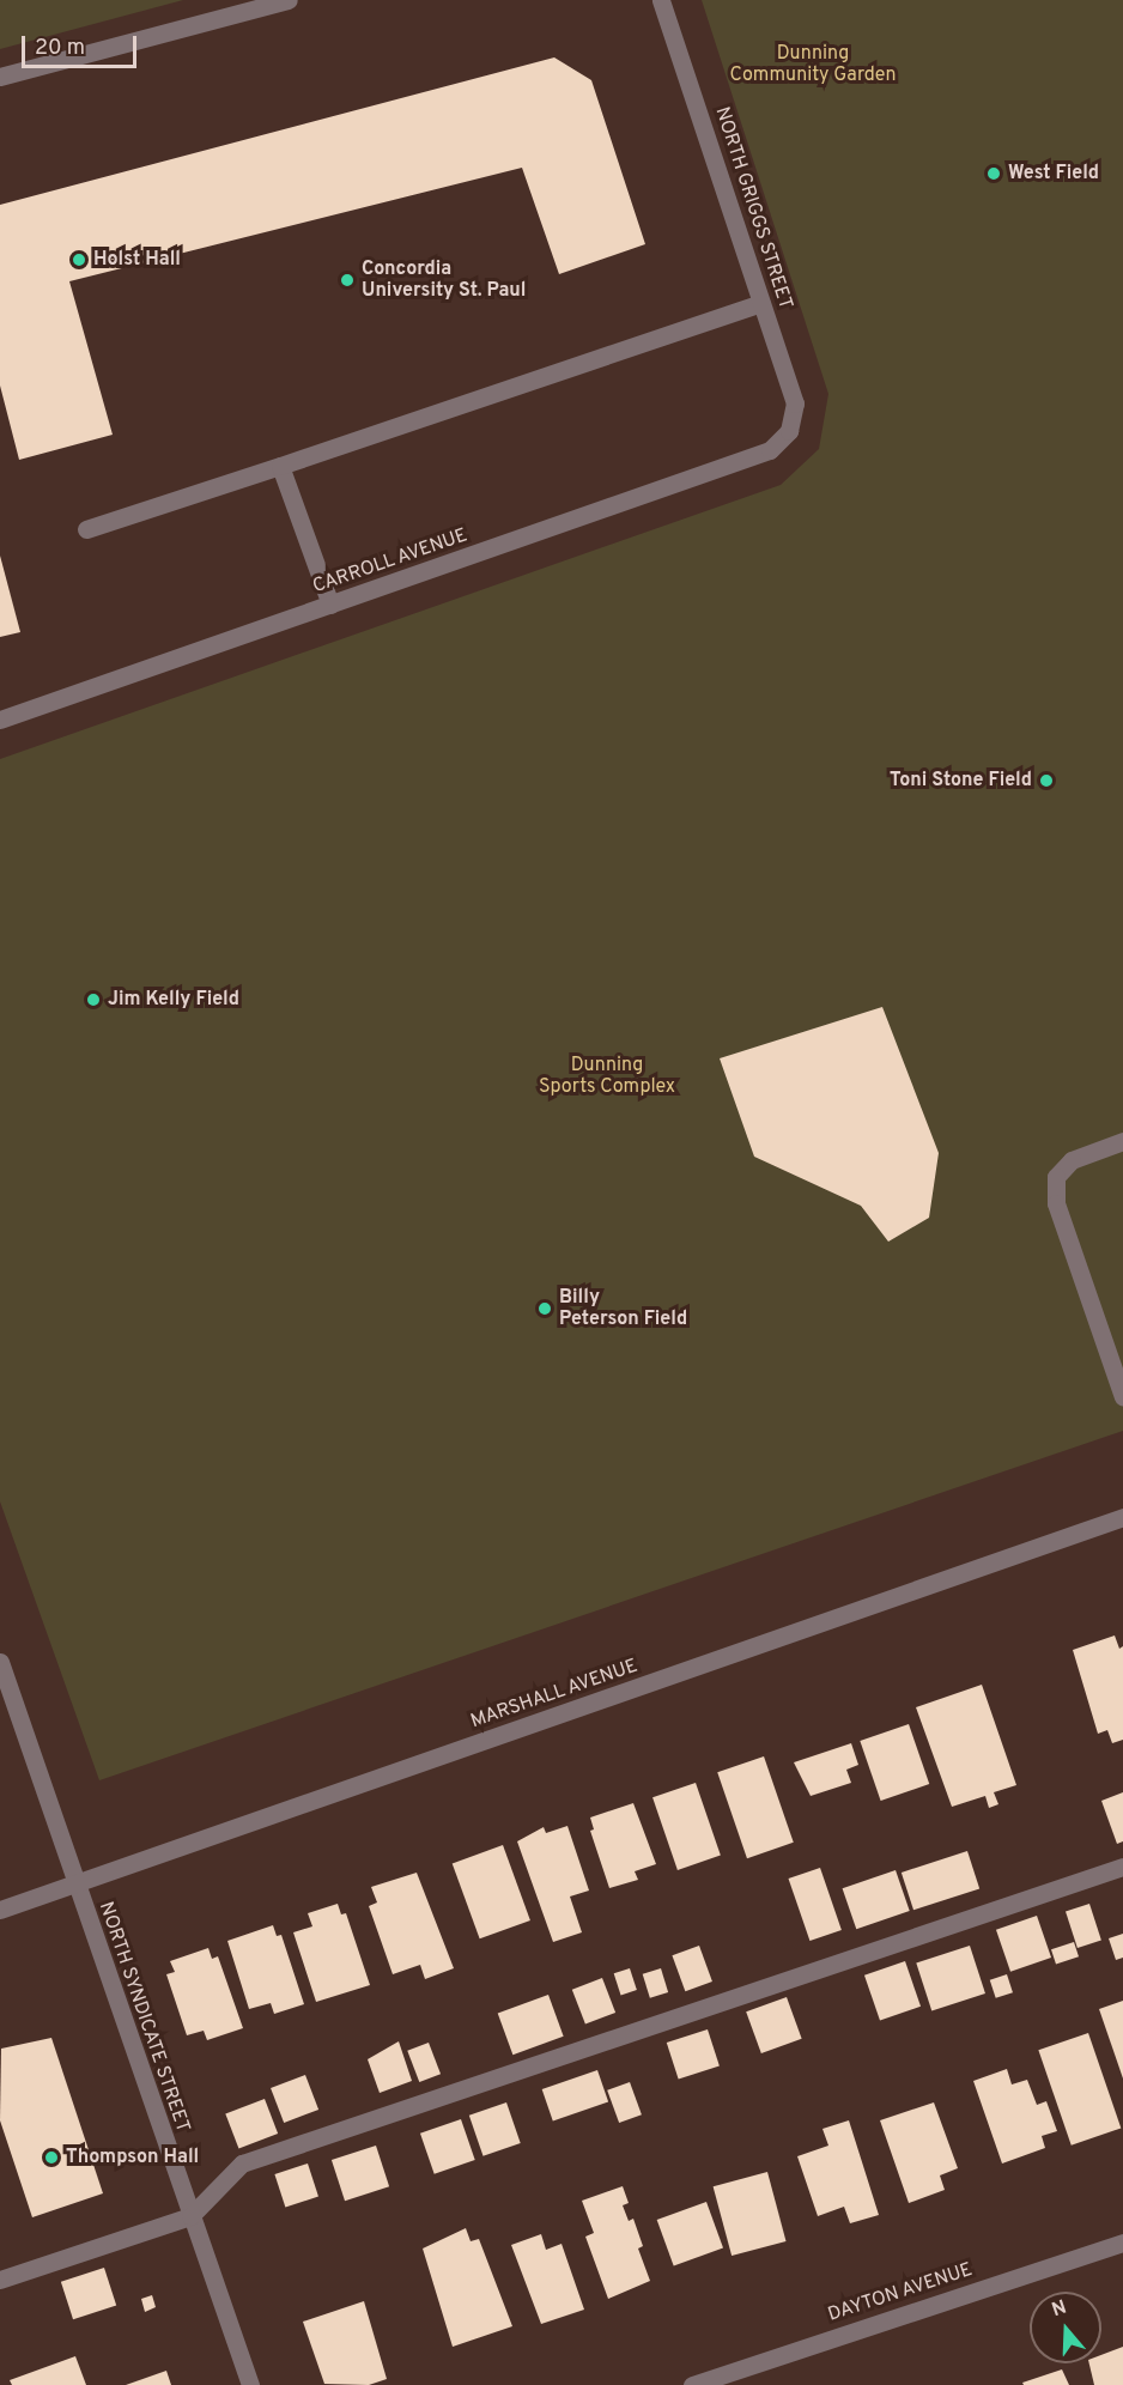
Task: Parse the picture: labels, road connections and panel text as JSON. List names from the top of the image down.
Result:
{
  "streets": {
    "street": [
      "NORTH GRIGGS STREET",
      "CARROLL AVENUE",
      "MARSHALL AVENUE",
      "NORTH SYNDICATE STREET",
      "DAYTON AVENUE"
    ]
  },
  "crossings": [
    ["NORTH GRIGGS STREET", "CARROLL AVENUE"],
    ["MARSHALL AVENUE", "NORTH SYNDICATE STREET"]
  ],
  "parks": ["Dunning Community Garden", "Dunning Sports Complex"],
  "places": [
    "West Field",
    "Holst Hall",
    "Concordia University St. Paul",
    "Toni Stone Field",
    "Jim Kelly Field",
    "Billy Peterson Field",
    "Thompson Hall"
  ],
  "scale_bar": "20 m",
  "north": "top"
}
